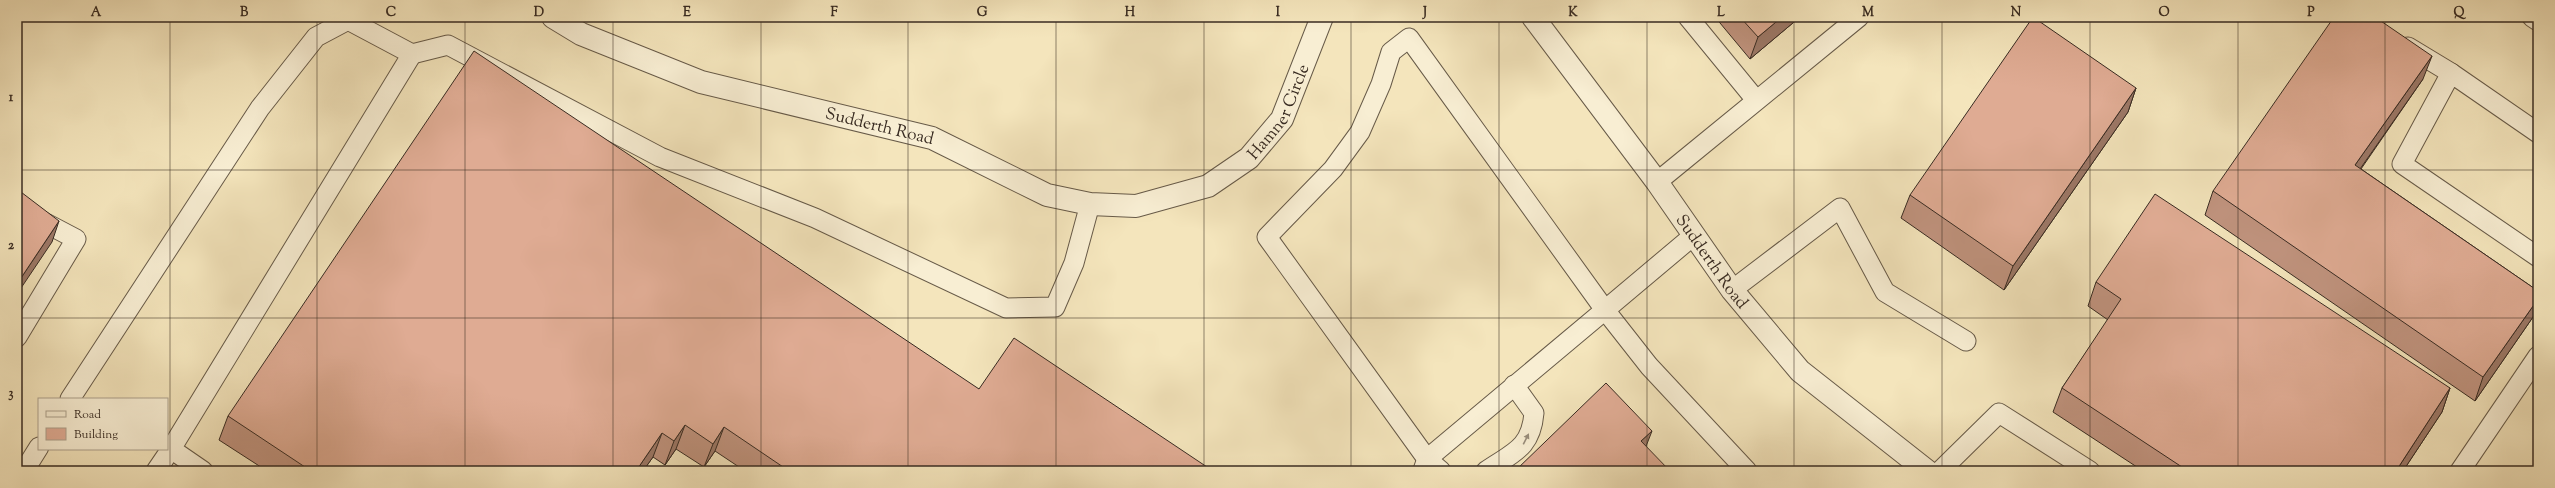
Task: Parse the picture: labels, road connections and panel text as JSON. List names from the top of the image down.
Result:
{
  "streets": {
    "street": ["Hamner Circle", "Sudderth Road"]
  },
  "crossings": [
    ["Hamner Circle", "Sudderth Road"]
  ],
  "legend": ["Road", "Building"],
  "grid": {
    "columns": [
      "A",
      "B",
      "C",
      "D",
      "E",
      "F",
      "G",
      "H",
      "I",
      "J",
      "K",
      "L",
      "M",
      "N",
      "O",
      "P",
      "Q"
    ],
    "rows": ["1", "2", "3"]
  }
}
